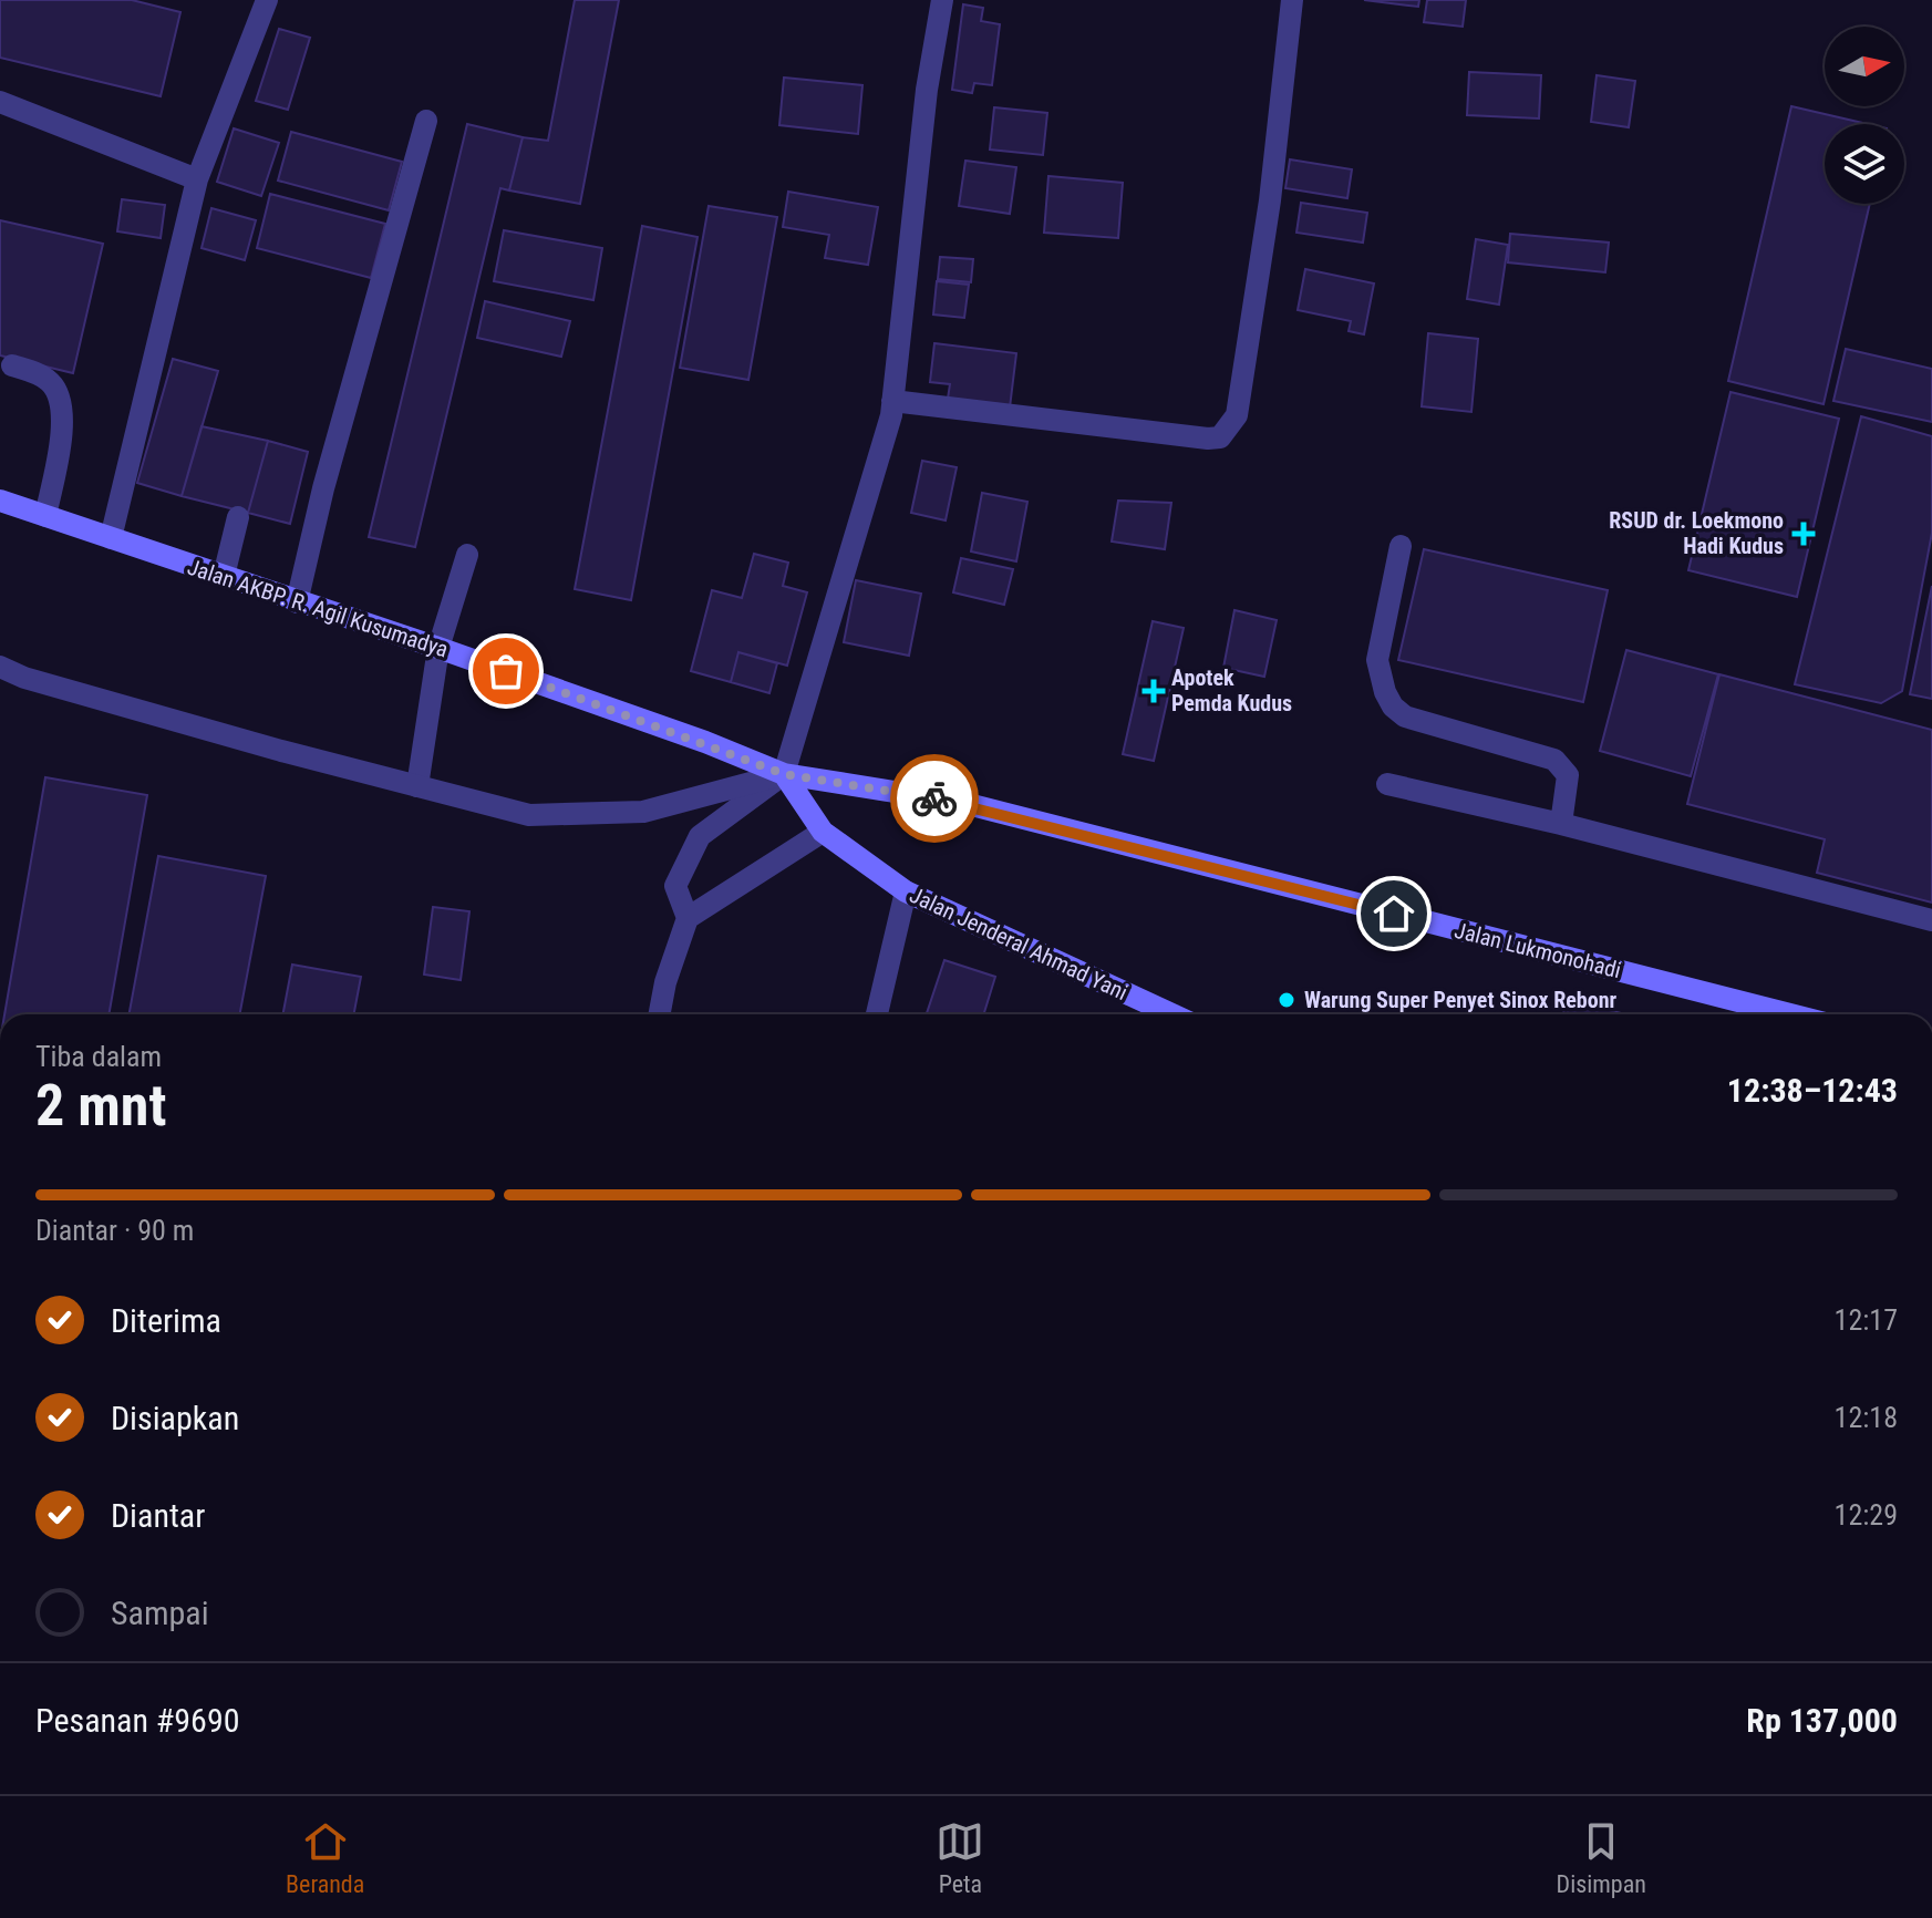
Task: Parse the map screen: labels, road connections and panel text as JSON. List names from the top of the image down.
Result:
{
  "streets": {
    "main road": ["Jalan AKBP. R. Agil Kusumadya", "Jalan Jenderal Ahmad Yani", "Jalan Lukmonohadi"]
  },
  "crossings": [
    ["Jalan AKBP. R. Agil Kusumadya", "Jalan Jenderal Ahmad Yani"],
    ["Jalan AKBP. R. Agil Kusumadya", "Jalan Lukmonohadi"],
    ["Jalan Jenderal Ahmad Yani", "Jalan Lukmonohadi"]
  ],
  "places": {
    "health": ["RSUD dr. Loekmono Hadi Kudus", "Apotek Pemda Kudus"],
    "other": ["Warung Super Penyet Sinox Rebonr"]
  },
  "north": "right",
  "page": {
    "heading": ["2 mnt", "Tiba dalam", "12:38–12:43"],
    "panel": ["Pesanan #9690", "Rp 137,000"],
    "bar": "Diantar · 90 m",
    "list": [
      ["Diterima", "12:17"],
      ["Disiapkan", "12:18"],
      ["Diantar", "12:29"],
      "Sampai"
    ],
    "tabs": ["Beranda", "Peta", "Disimpan"]
  }
}
